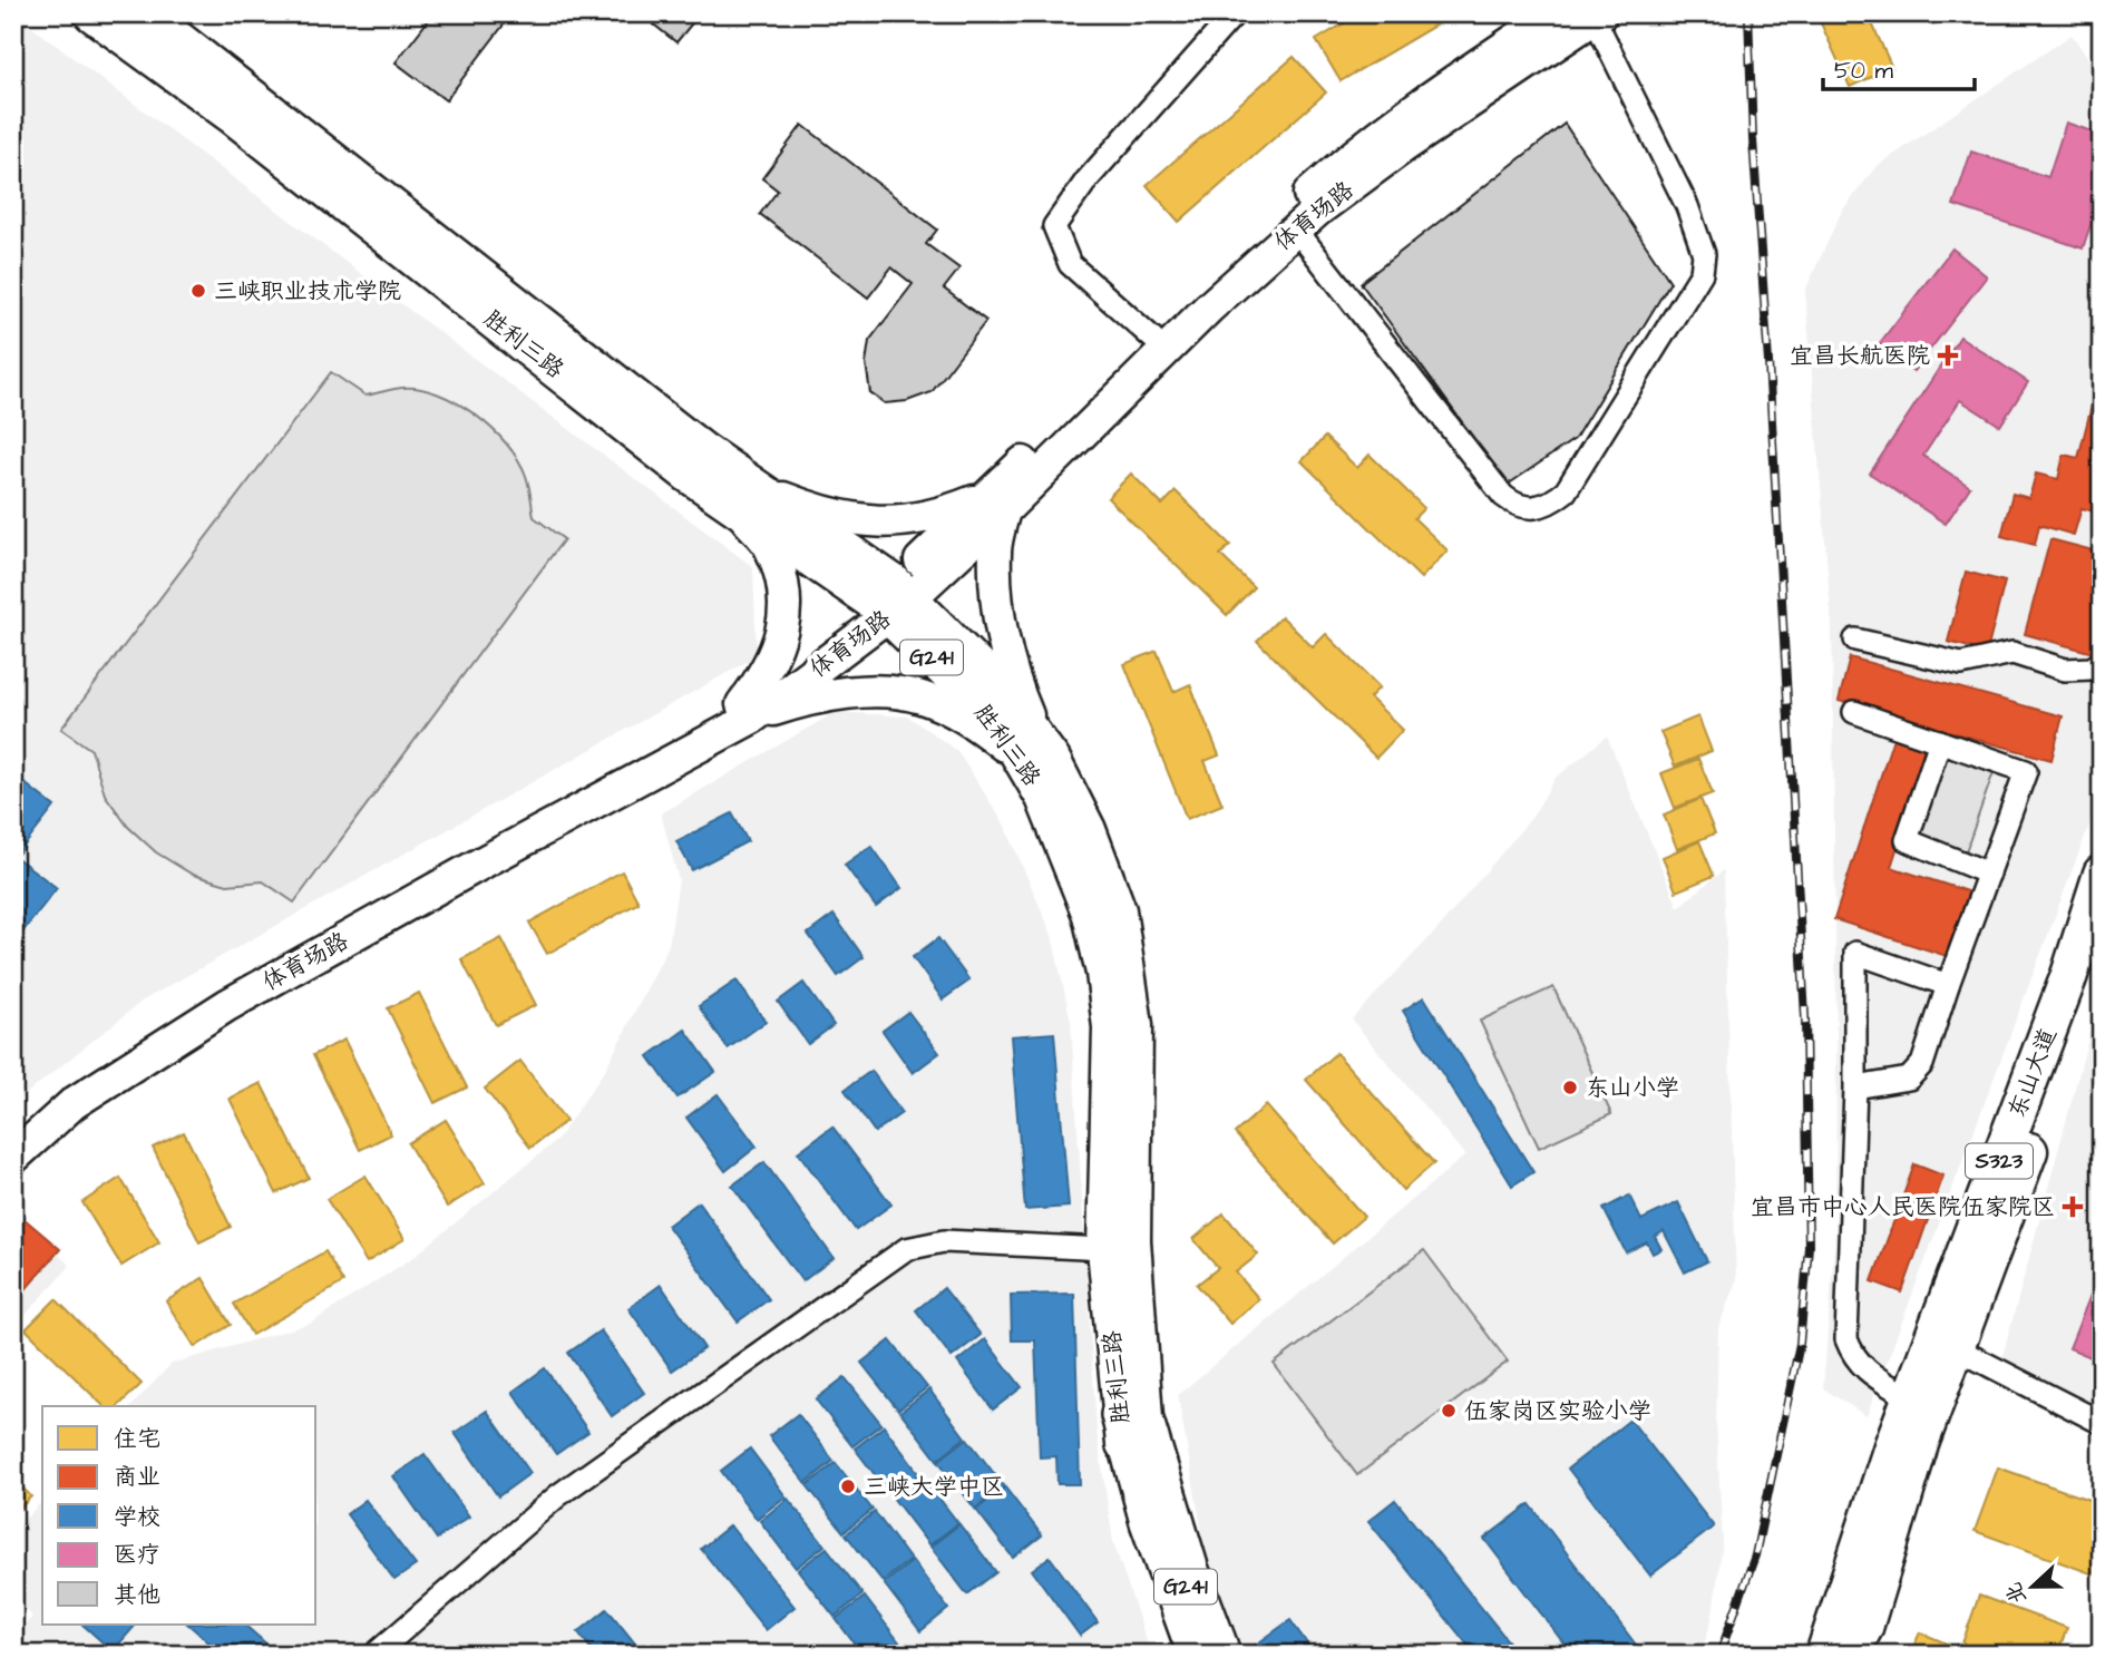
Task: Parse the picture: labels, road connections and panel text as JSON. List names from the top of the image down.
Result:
{
  "streets": {
    "highway": ["G241"],
    "main road": [
      "体育场路",
      "胜利三路",
      "东山大道",
      "S323"
    ]
  },
  "crossings": [
    ["体育场路", "胜利三路"],
    ["胜利三路", "G241"]
  ],
  "places": {
    "other": [
      "三峡职业技术学院",
      "东山小学",
      "伍家岗区实验小学",
      "三峡大学中区"
    ],
    "health": ["宜昌长航医院", "宜昌市中心人民医院伍家院区"]
  },
  "legend": [
    "住宅",
    "商业",
    "学校",
    "医疗",
    "其他"
  ],
  "scale_bar": "50 m",
  "north": "left"
}
